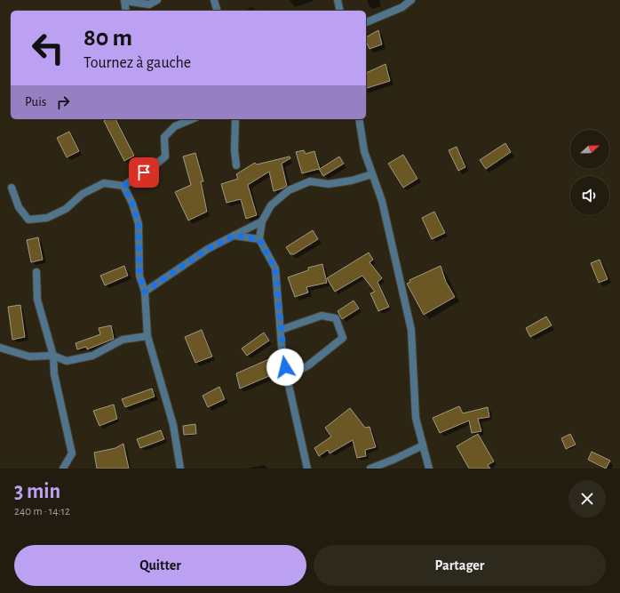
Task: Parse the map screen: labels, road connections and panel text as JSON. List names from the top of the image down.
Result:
{
  "north": "right",
  "page": {
    "turn": ["80 m", "Tournez à gauche"],
    "then": "Puis",
    "heading": ["3 min", "240 m · 14:12"],
    "buttons": ["Quitter", "Partager"]
  }
}
